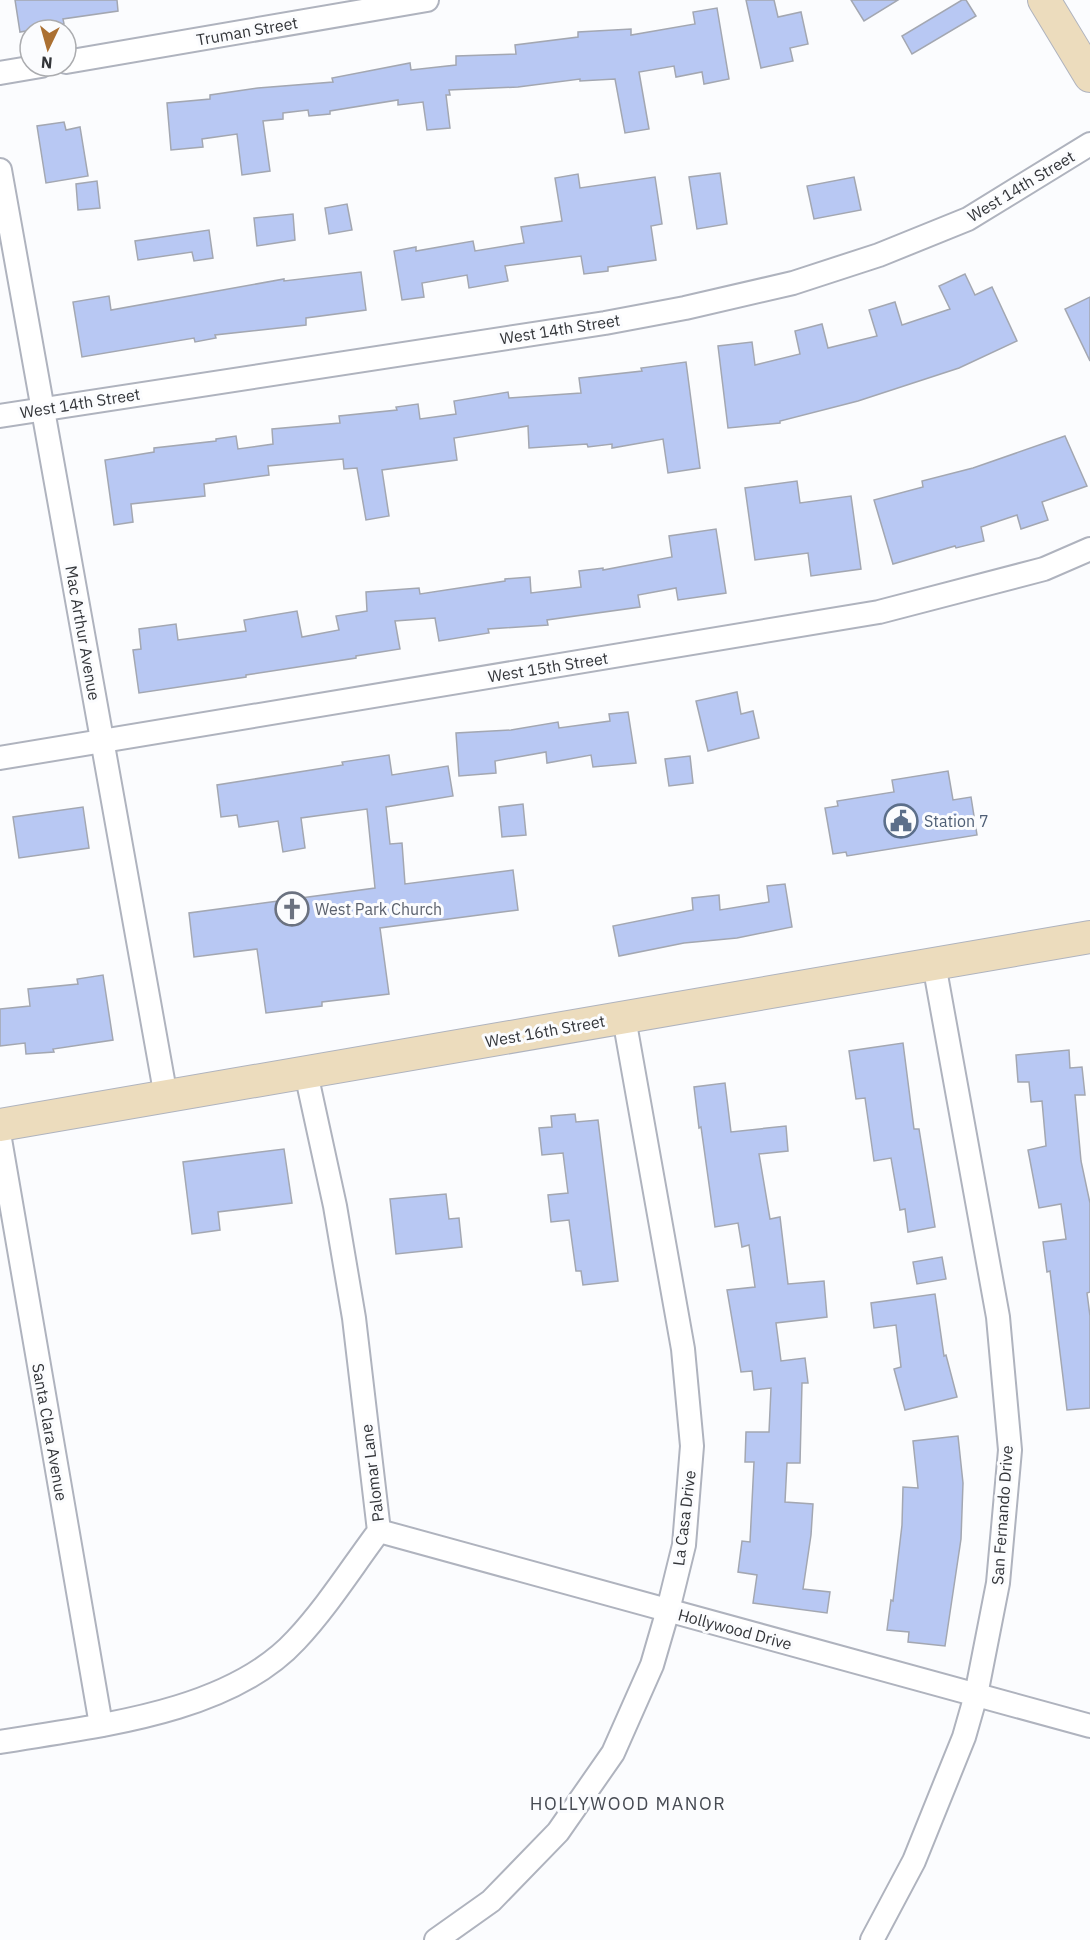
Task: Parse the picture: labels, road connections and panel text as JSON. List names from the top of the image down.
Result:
{
  "streets": {
    "main road": ["West 16th Street"],
    "street": [
      "Truman Street",
      "West 14th Street",
      "Mac Arthur Avenue",
      "West 15th Street",
      "Santa Clara Avenue",
      "Palomar Lane",
      "San Fernando Drive",
      "La Casa Drive",
      "Hollywood Drive"
    ]
  },
  "crossings": [
    ["West 14th Street", "Mac Arthur Avenue"],
    ["Mac Arthur Avenue", "West 15th Street"],
    ["Mac Arthur Avenue", "West 16th Street"],
    ["West 16th Street", "Palomar Lane"],
    ["West 16th Street", "San Fernando Drive"],
    ["West 16th Street", "La Casa Drive"],
    ["Santa Clara Avenue", "Palomar Lane"],
    ["Palomar Lane", "Hollywood Drive"],
    ["San Fernando Drive", "Hollywood Drive"],
    ["La Casa Drive", "Hollywood Drive"]
  ],
  "districts": ["HOLLYWOOD MANOR"],
  "places": {
    "public building": ["Station 7"],
    "church": ["West Park Church"]
  },
  "north": "bottom"
}
